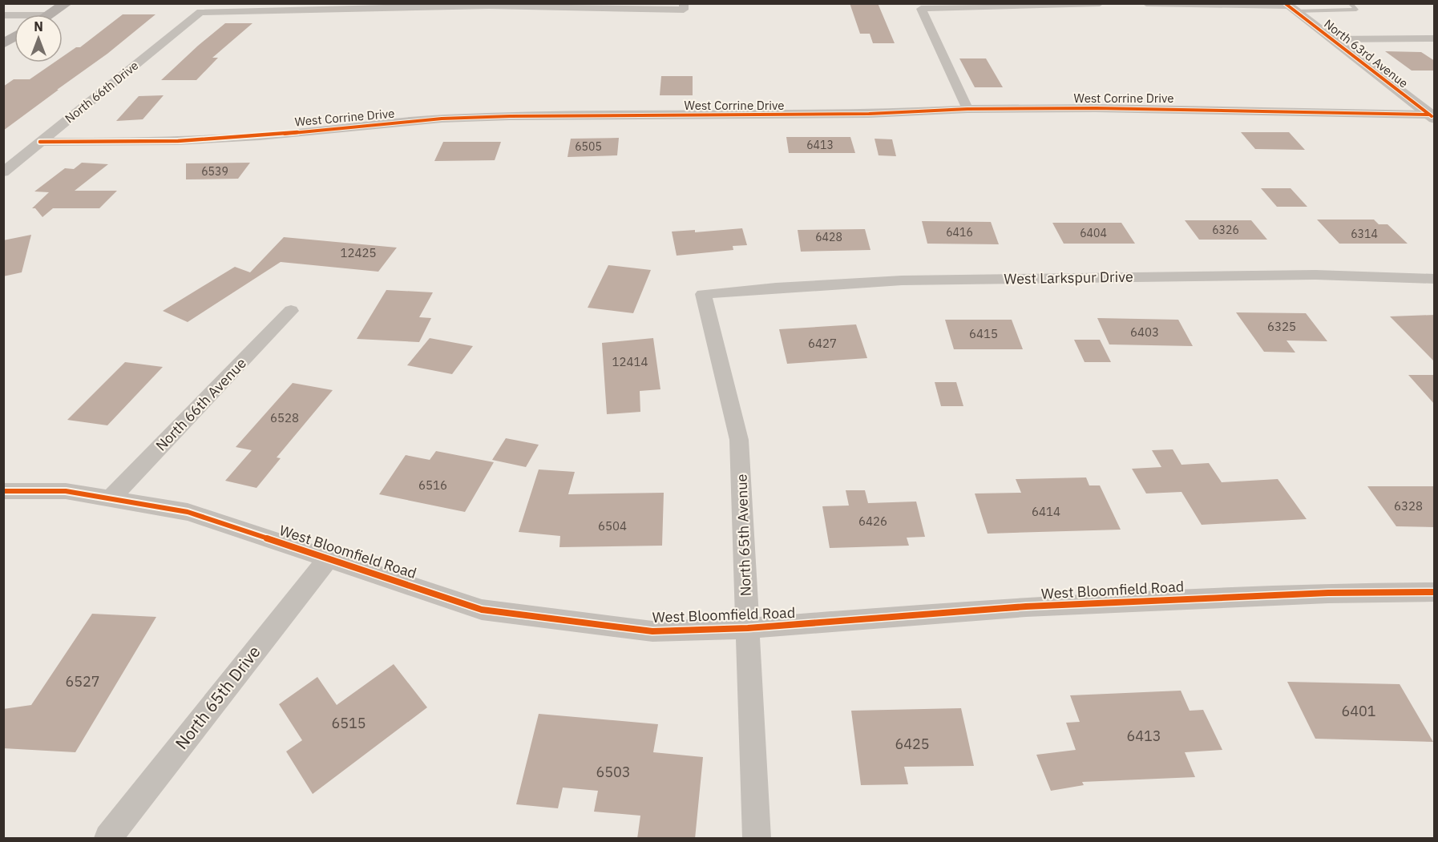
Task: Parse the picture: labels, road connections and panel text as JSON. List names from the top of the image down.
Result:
{
  "streets": {
    "street": [
      "North 63rd Avenue",
      "North 66th Drive",
      "West Corrine Drive",
      "West Larkspur Drive",
      "North 66th Avenue",
      "North 65th Avenue",
      "West Bloomfield Road",
      "North 65th Drive"
    ]
  },
  "crossings": [
    ["North 63rd Avenue", "West Corrine Drive"],
    ["North 66th Drive", "West Corrine Drive"],
    ["West Larkspur Drive", "North 65th Avenue"],
    ["North 66th Avenue", "West Bloomfield Road"],
    ["North 65th Avenue", "West Bloomfield Road"],
    ["West Bloomfield Road", "North 65th Drive"]
  ],
  "house_numbers": [
    "6413",
    "6505",
    "6539",
    "6326",
    "6416",
    "6404",
    "6314",
    "6428",
    "12425",
    "6325",
    "6403",
    "6415",
    "6427",
    "12414",
    "6528",
    "6516",
    "6328",
    "6414",
    "6426",
    "6504",
    "6527",
    "6401",
    "6515",
    "6413",
    "6425",
    "6503"
  ],
  "north": "top"
}
